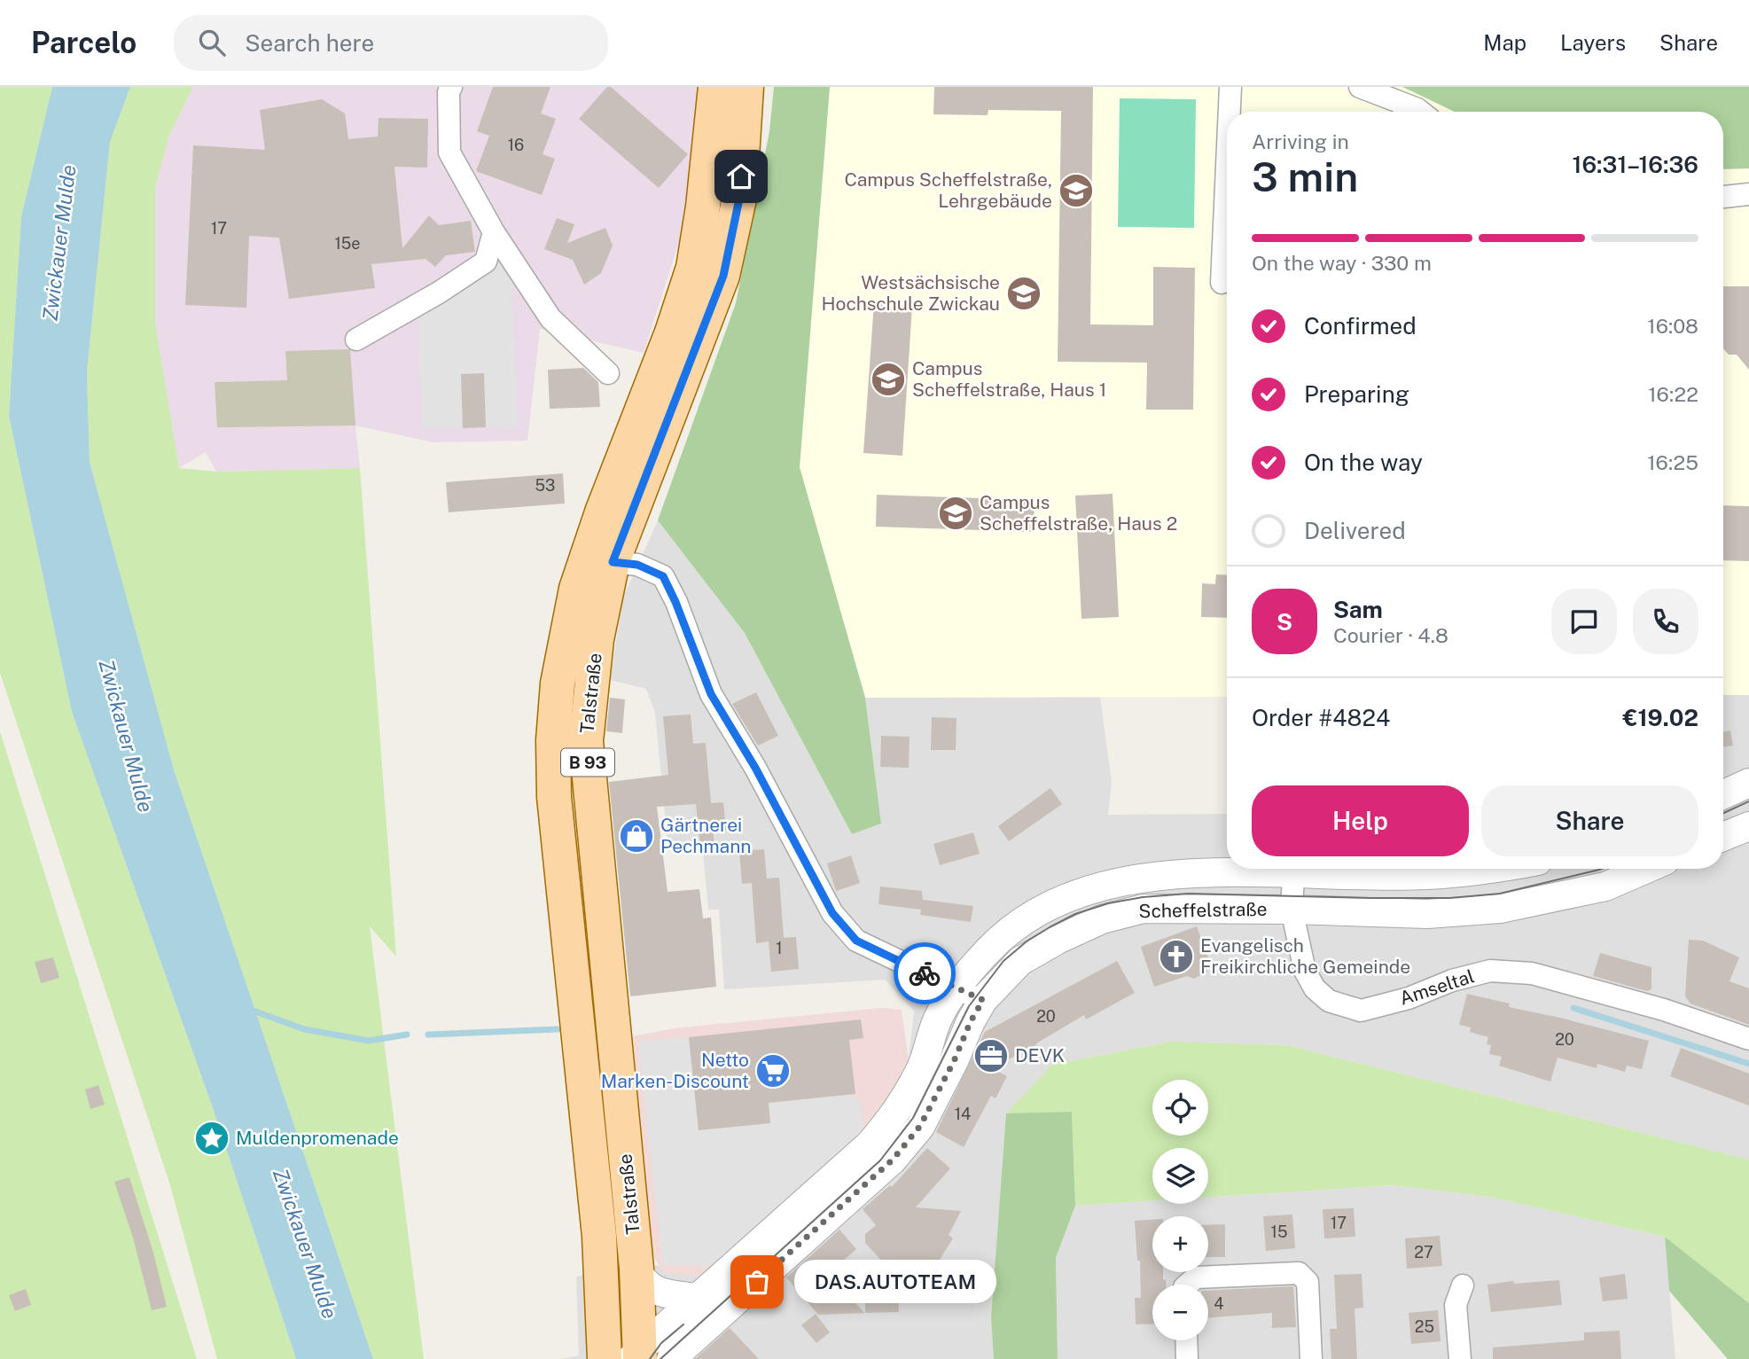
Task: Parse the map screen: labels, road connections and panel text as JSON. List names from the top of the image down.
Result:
{
  "streets": {
    "main road": ["Talstraße", "B 93"],
    "street": ["Scheffelstraße", "Amseltal"]
  },
  "crossings": [
    ["Talstraße", "Scheffelstraße"],
    ["Scheffelstraße", "Amseltal"]
  ],
  "water": ["Zwickauer Mulde"],
  "places": {
    "school or university": [
      "Campus Scheffelstraße, Lehrgebäude",
      "Westsächsische Hochschule Zwickau",
      "Campus Scheffelstraße, Haus 1",
      "Campus Scheffelstraße, Haus 2"
    ],
    "shop": ["Gärtnerei Pechmann"],
    "church": ["Evangelisch Freikirchliche Gemeinde"],
    "office": ["DEVK"],
    "supermarket": ["Netto Marken-Discount"],
    "place": ["Muldenpromenade"],
    "other": ["DAS.AUTOTEAM"]
  },
  "house_numbers": [
    "16",
    "17",
    "15e",
    "53",
    "1",
    "20",
    "20",
    "14",
    "17",
    "15",
    "27",
    "4",
    "25"
  ],
  "page": {
    "header": "Parcelo",
    "search": "Search here",
    "nav": ["Map", "Layers", "Share"],
    "heading": ["3 min", "Arriving in", "16:31–16:36"],
    "panel": [
      "Sam",
      "Courier · 4.8",
      "Order #4824",
      "€19.02"
    ],
    "bar": "On the way · 330 m",
    "list": [
      ["Confirmed", "16:08"],
      ["Preparing", "16:22"],
      ["On the way", "16:25"],
      "Delivered"
    ],
    "round": "S",
    "buttons": ["Help", "Share"],
    "map_buttons": ["+", "−"],
    "bubble": "DAS.AUTOTEAM"
  }
}
